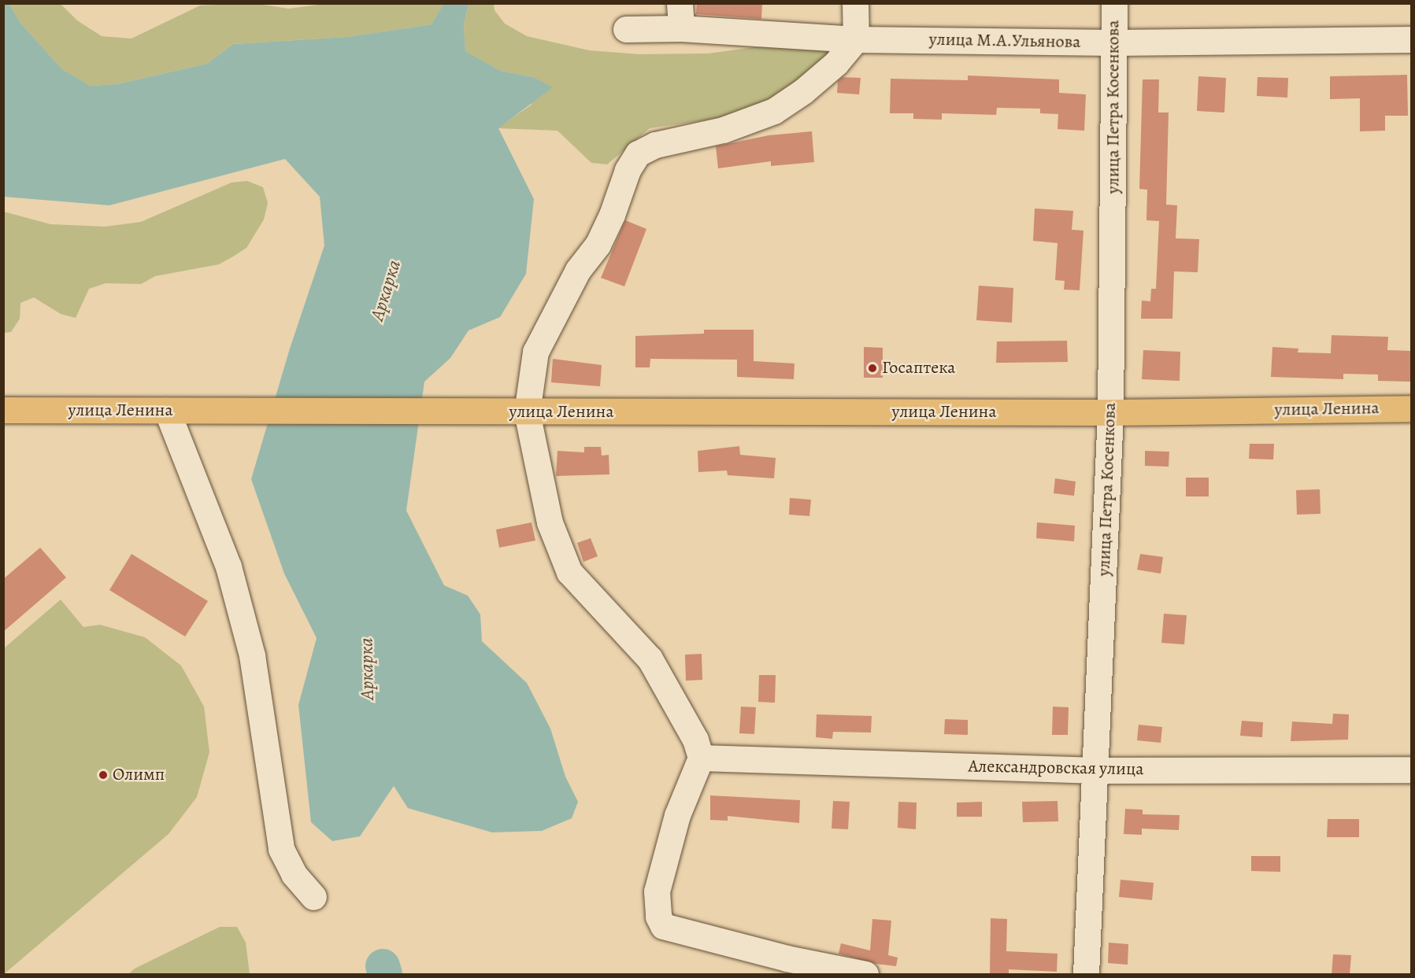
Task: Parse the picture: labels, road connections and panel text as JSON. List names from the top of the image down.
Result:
{
  "streets": {
    "main road": ["улица Ленина"],
    "street": ["улица М.А.Ульянова", "улица Петра Косенкова", "Александровская улица"]
  },
  "crossings": [
    ["улица М.А.Ульянова", "улица Петра Косенкова"],
    ["улица Петра Косенкова", "улица Ленина"],
    ["улица Петра Косенкова", "Александровская улица"]
  ],
  "water": ["Аркарка"],
  "places": ["Госаптека", "Олимп"]
}
